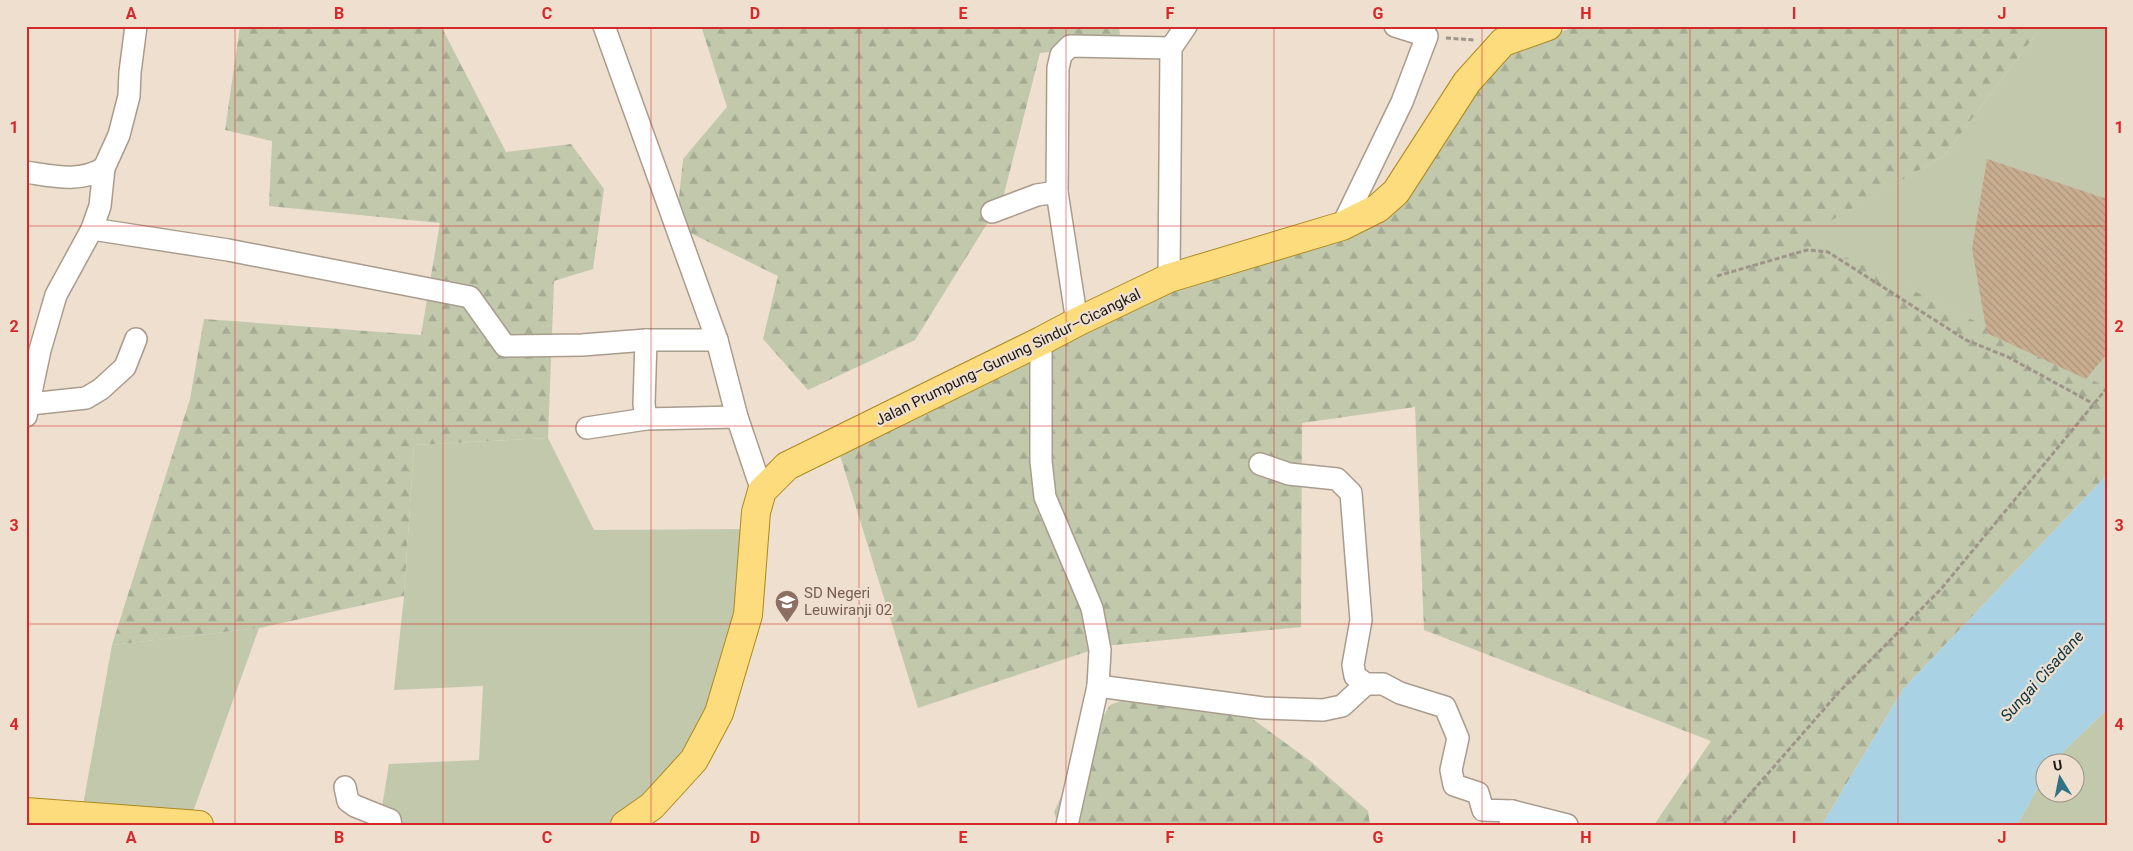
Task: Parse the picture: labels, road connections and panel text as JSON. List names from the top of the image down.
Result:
{
  "streets": {
    "main road": ["Jalan Prumpung–Gunung Sindur–Cicangkal"]
  },
  "water": ["Sungai Cisadane"],
  "places": {
    "school or university": ["SD Negeri Leuwiranji 02"]
  },
  "north": "top",
  "grid": {
    "columns": [
      "A",
      "B",
      "C",
      "D",
      "E",
      "F",
      "G",
      "H",
      "I",
      "J"
    ],
    "rows": [
      "1",
      "2",
      "3",
      "4"
    ]
  }
}
